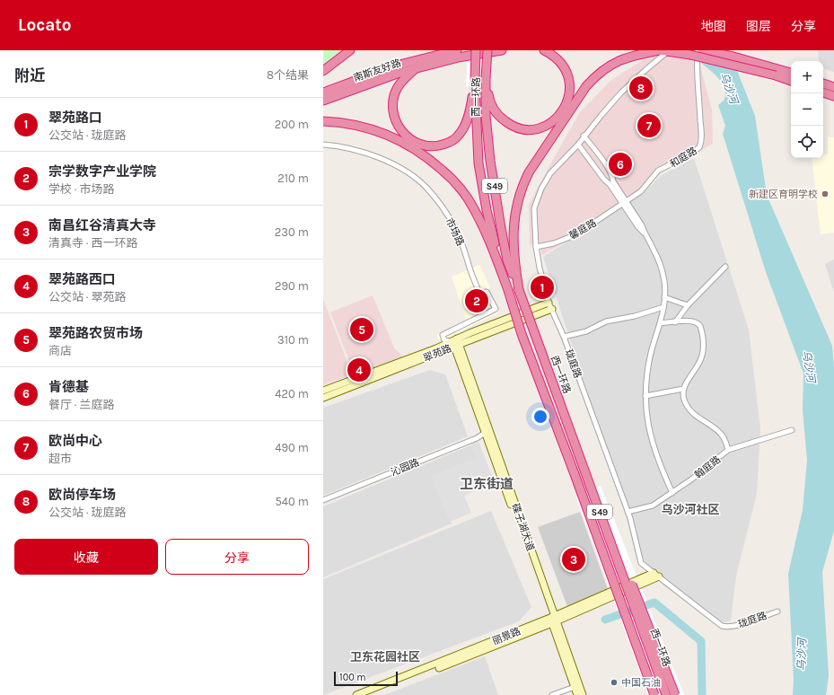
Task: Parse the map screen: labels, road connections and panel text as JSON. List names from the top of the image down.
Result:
{
  "streets": {
    "highway": ["南斯友好路", "西一环路", "S49"],
    "main road": ["翠苑路", "碟子湖大道", "丽景路"],
    "street": [
      "和庭路",
      "馨庭路",
      "市场路",
      "珑庭路",
      "沁园路",
      "翰庭路"
    ]
  },
  "crossings": [
    ["和庭路", "馨庭路"],
    ["馨庭路", "珑庭路"],
    ["市场路", "翠苑路"],
    ["市场路", "碟子湖大道"],
    ["翠苑路", "珑庭路"],
    ["翠苑路", "碟子湖大道"],
    ["珑庭路", "翰庭路"],
    ["珑庭路", "丽景路"],
    ["沁园路", "碟子湖大道"],
    ["碟子湖大道", "丽景路"]
  ],
  "districts": ["卫东街道", "乌沙河社区", "卫东花园社区"],
  "water": ["乌沙河"],
  "places": ["新建区育明学校", "中国石油"],
  "scale_bar": "100 m",
  "page": {
    "header": "Locato",
    "nav": ["地图", "图层", "分享"],
    "heading": ["附近", "8个结果"],
    "map_buttons": ["+", "−"],
    "pins": [
      "8",
      "7",
      "6",
      "1",
      "2",
      "5",
      "4",
      "3"
    ],
    "list": [
      {
        "mark": "1",
        "name": "翠苑路口",
        "note": "公交站 · 珑庭路",
        "value": "200 m"
      },
      {
        "mark": "2",
        "name": "宗学数字产业学院",
        "note": "学校 · 市场路",
        "value": "210 m"
      },
      {
        "mark": "3",
        "name": "南昌红谷清真大寺",
        "note": "清真寺 · 西一环路",
        "value": "230 m"
      },
      {
        "mark": "4",
        "name": "翠苑路西口",
        "note": "公交站 · 翠苑路",
        "value": "290 m"
      },
      {
        "mark": "5",
        "name": "翠苑路农贸市场",
        "note": "商店",
        "value": "310 m"
      },
      {
        "mark": "6",
        "name": "肯德基",
        "note": "餐厅 · 兰庭路",
        "value": "420 m"
      },
      {
        "mark": "7",
        "name": "欧尚中心",
        "note": "超市",
        "value": "490 m"
      },
      {
        "mark": "8",
        "name": "欧尚停车场",
        "note": "公交站 · 珑庭路",
        "value": "540 m"
      }
    ],
    "buttons": ["收藏", "分享"],
    "scale": "100 m"
  }
}
